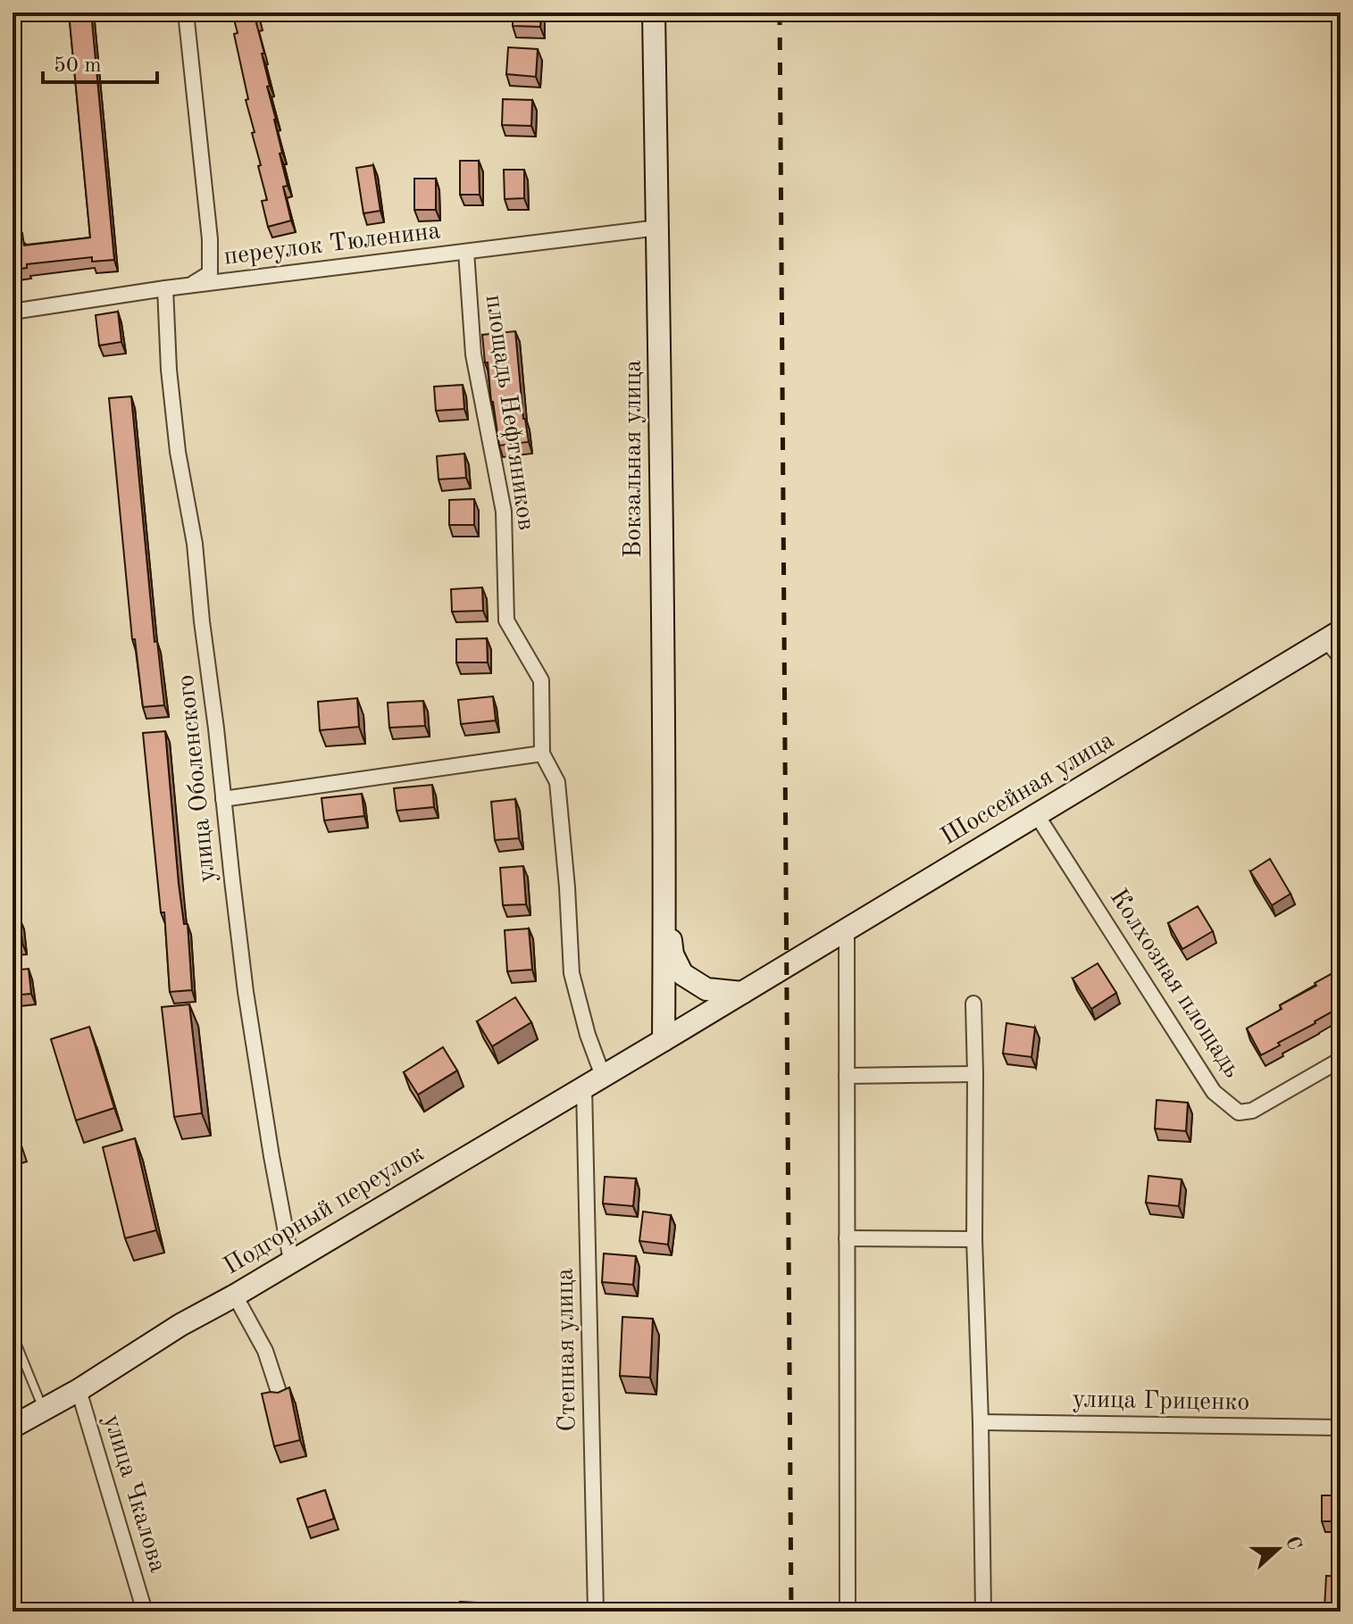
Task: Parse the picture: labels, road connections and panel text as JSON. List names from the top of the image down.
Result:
{
  "streets": {
    "main road": ["Вокзальная улица", "Шоссейная улица", "Подгорный переулок"],
    "street": [
      "переулок Тюленина",
      "площадь Нефтяников",
      "улица Оболенского",
      "Колхозная площадь",
      "Степная улица",
      "улица Гриценко",
      "улица Чкалова"
    ]
  },
  "crossings": [
    ["переулок Тюленина", "площадь Нефтяников"],
    ["переулок Тюленина", "Вокзальная улица"],
    ["переулок Тюленина", "улица Оболенского"],
    ["площадь Нефтяников", "Подгорный переулок"],
    ["площадь Нефтяников", "Степная улица"],
    ["улица Оболенского", "Подгорный переулок"],
    ["Шоссейная улица", "Колхозная площадь"],
    ["Шоссейная улица", "Подгорный переулок"],
    ["Подгорный переулок", "Степная улица"],
    ["Подгорный переулок", "улица Чкалова"]
  ],
  "scale_bar": "50 m",
  "north": "right"
}
